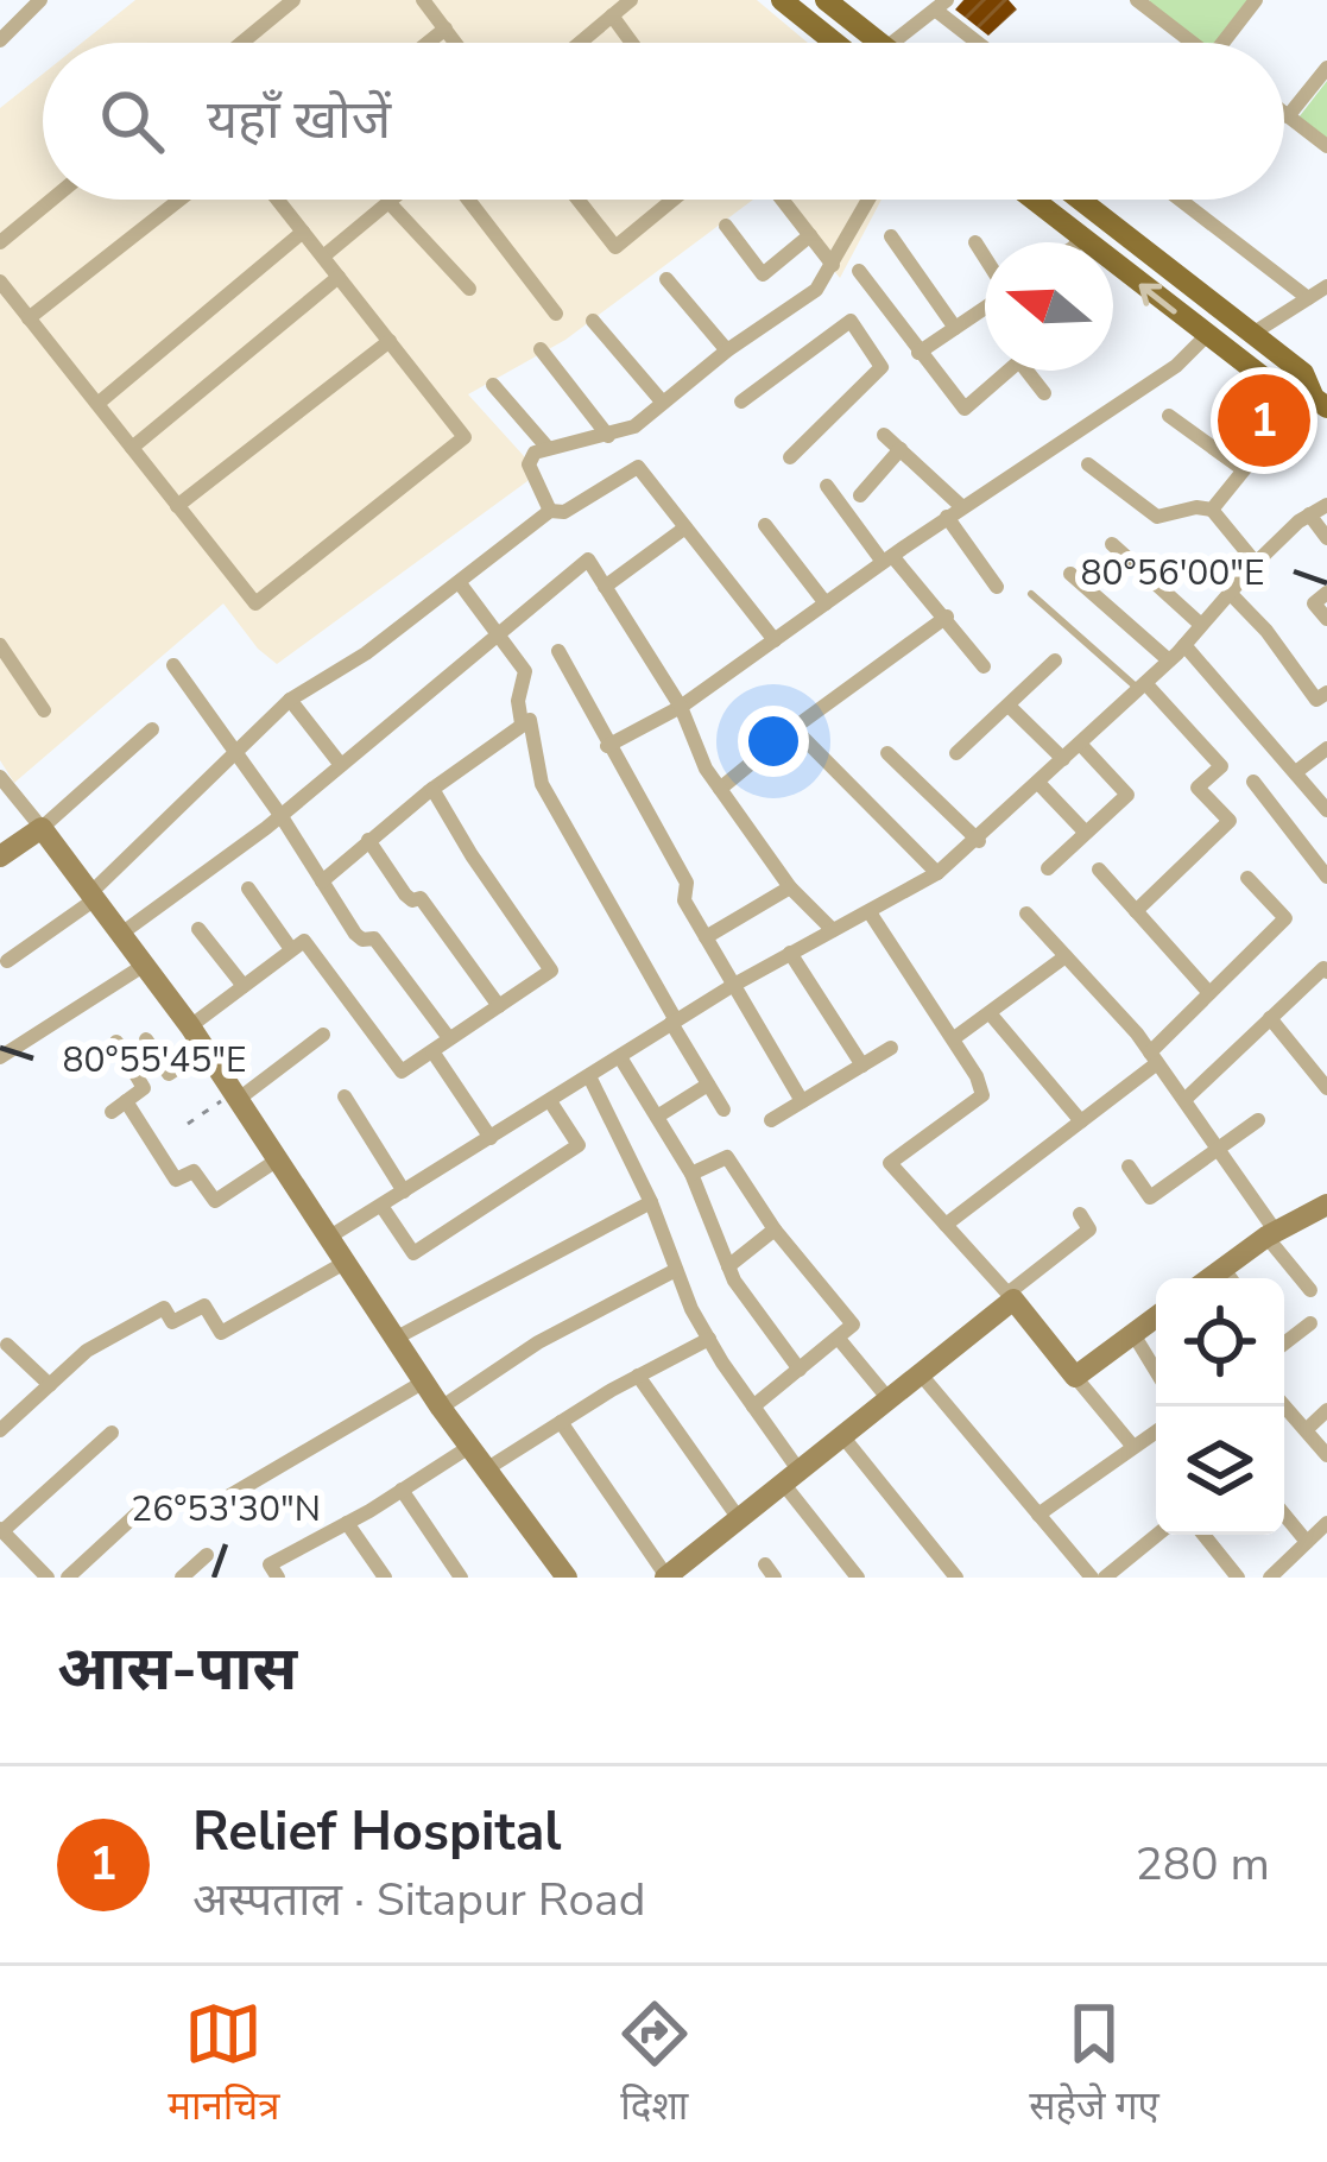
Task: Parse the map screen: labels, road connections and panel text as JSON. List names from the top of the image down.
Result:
{
  "north": "left",
  "page": {
    "search": "यहाँ खोजें",
    "pins": "1",
    "heading": "आस-पास",
    "list": [
      {
        "mark": "1",
        "name": "Relief Hospital",
        "note": "अस्पताल · Sitapur Road",
        "value": "280 m"
      }
    ],
    "nav": ["मानचित्र", "दिशा", "सहेजे गए"]
  },
  "coordinates": ["80°56'00\"E", "80°55'45\"E", "26°53'30\"N"]
}
